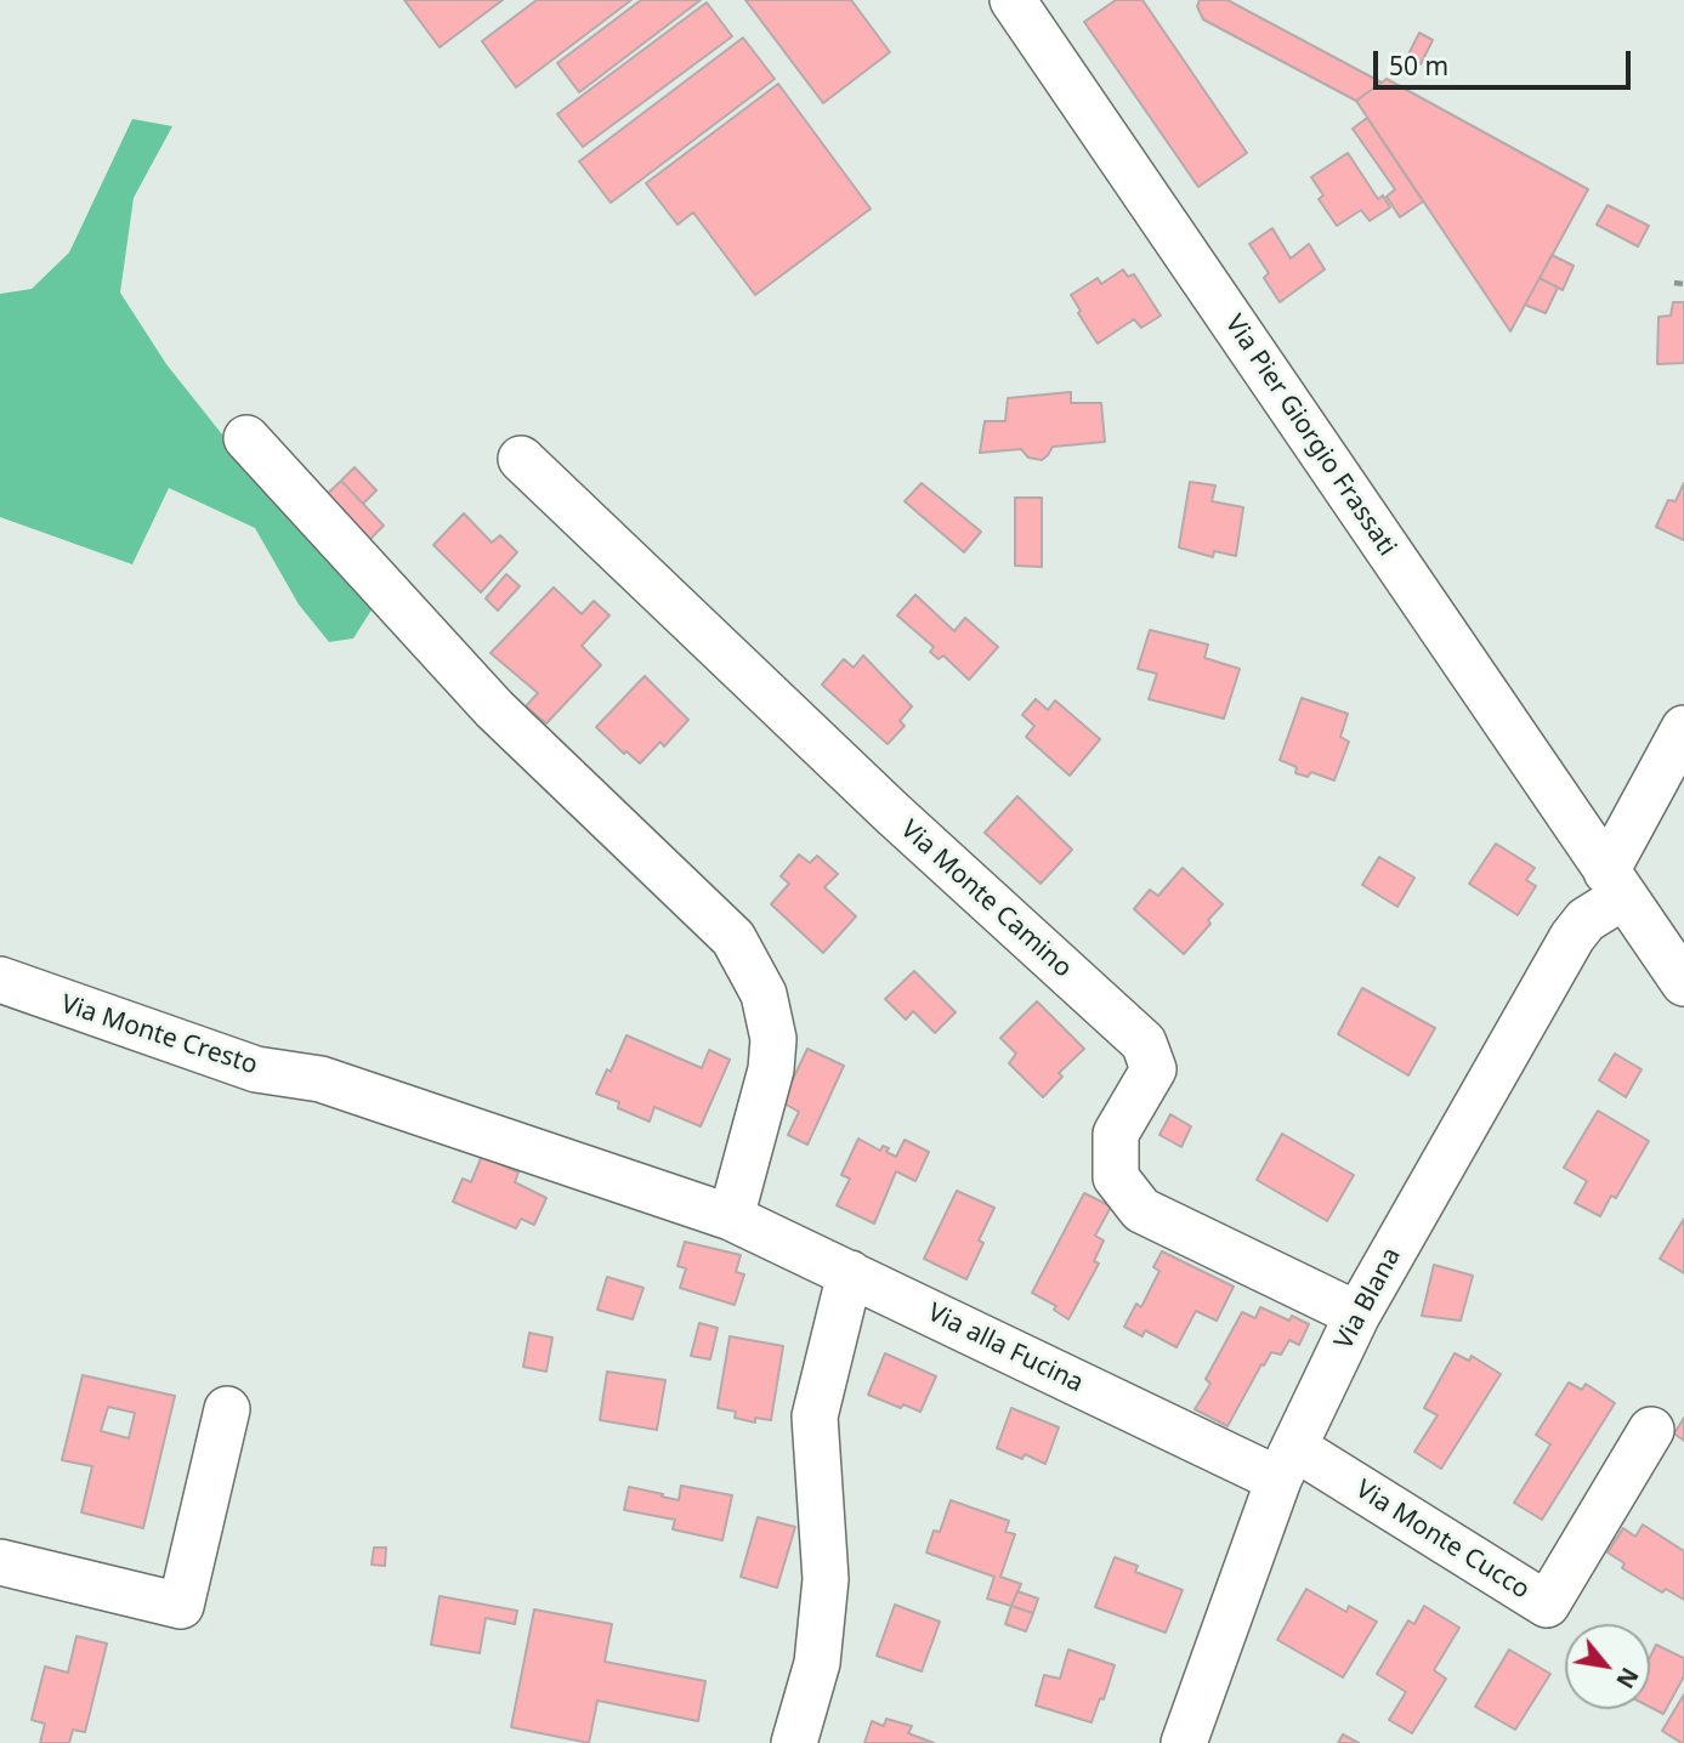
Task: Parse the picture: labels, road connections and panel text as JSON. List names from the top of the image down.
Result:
{
  "streets": {
    "street": [
      "Via Pier Giorgio Frassati",
      "Via Monte Camino",
      "Via Monte Cresto",
      "Via Blana",
      "Via alla Fucina",
      "Via Monte Cucco"
    ]
  },
  "crossings": [
    ["Via Pier Giorgio Frassati", "Via Blana"],
    ["Via Monte Camino", "Via Blana"],
    ["Via Monte Cresto", "Via alla Fucina"],
    ["Via Blana", "Via alla Fucina"],
    ["Via Blana", "Via Monte Cucco"],
    ["Via alla Fucina", "Via Monte Cucco"]
  ],
  "scale_bar": "50 m",
  "north": "bottom right"
}
